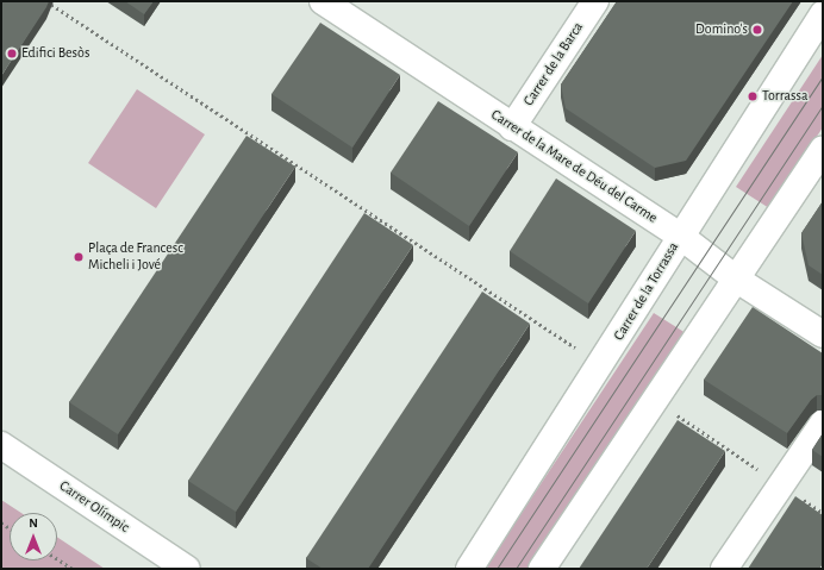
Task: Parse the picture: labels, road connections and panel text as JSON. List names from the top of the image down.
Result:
{
  "streets": {
    "street": [
      "Carrer de la Barca",
      "Carrer de la Mare de Déu del Carme",
      "Carrer de la Torrassa",
      "Carrer Olímpic"
    ]
  },
  "crossings": [
    ["Carrer de la Barca", "Carrer de la Mare de Déu del Carme"],
    ["Carrer de la Mare de Déu del Carme", "Carrer de la Torrassa"]
  ],
  "places": [
    "Domino's",
    "Edifici Besòs",
    "Torrassa",
    "Plaça de Francesc Micheli i Jové"
  ],
  "north": "top"
}
